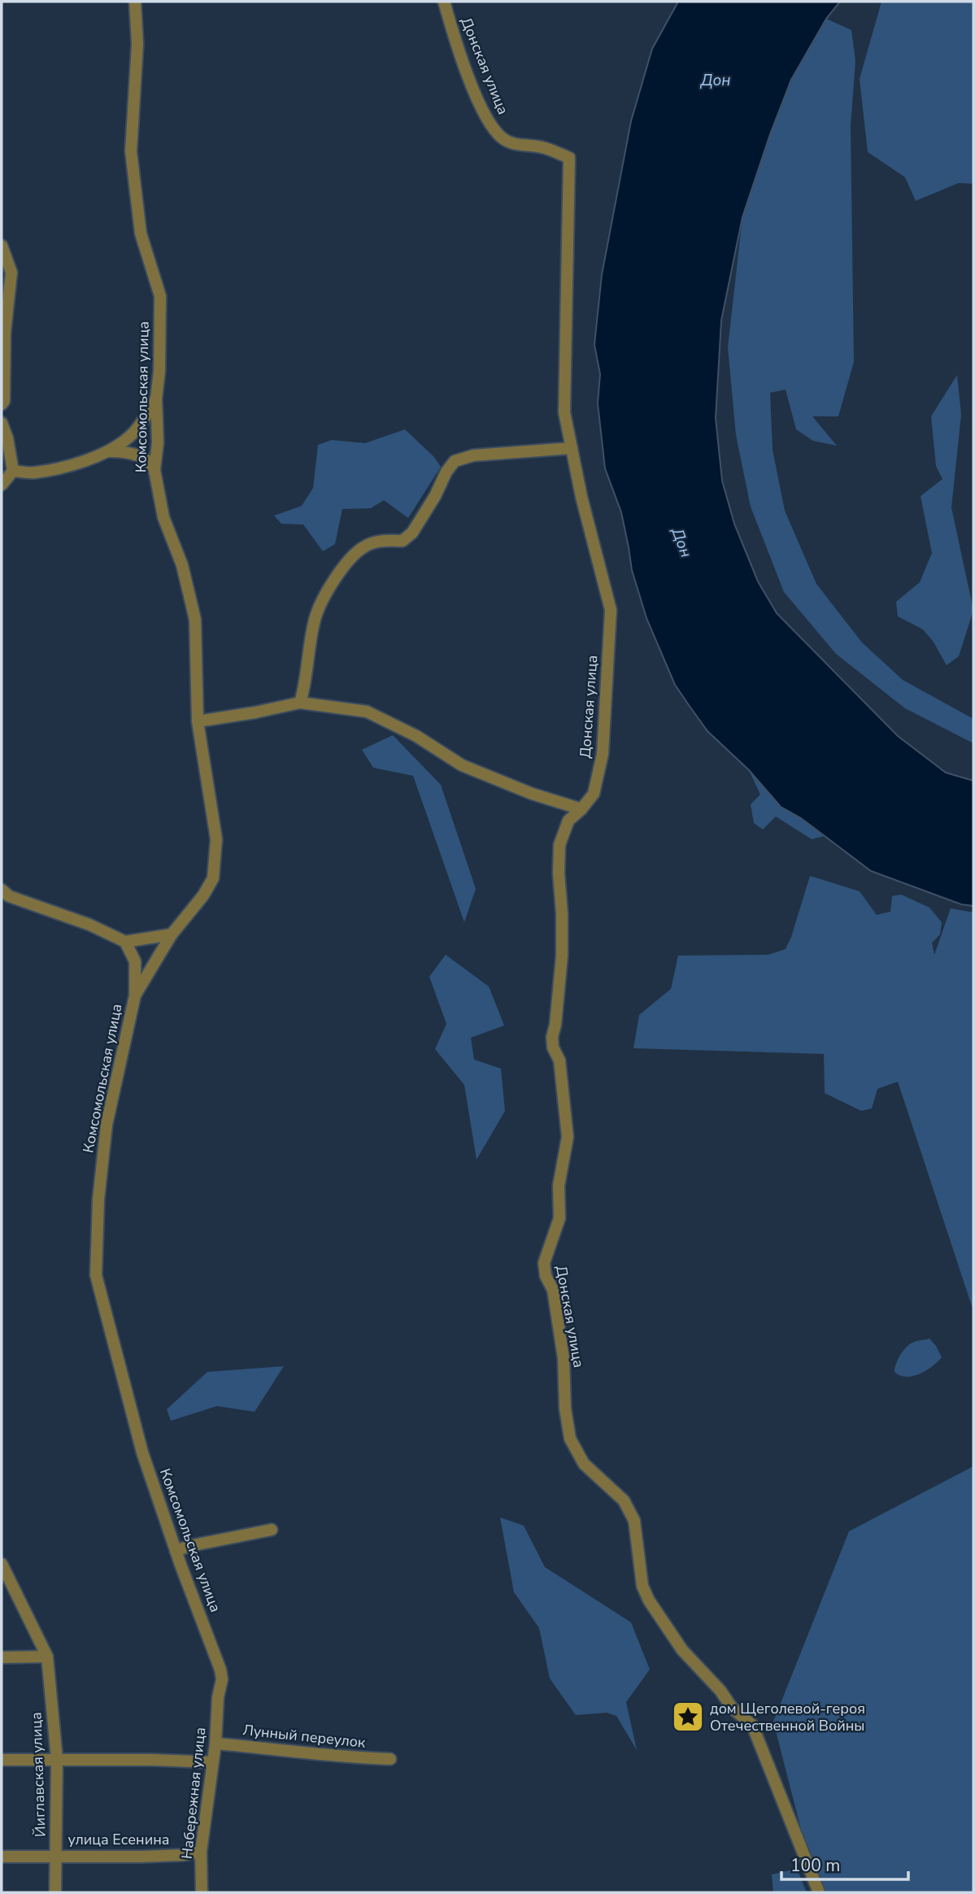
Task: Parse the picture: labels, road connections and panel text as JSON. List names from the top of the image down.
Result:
{
  "streets": {
    "street": [
      "Донская улица",
      "Комсомольская улица",
      "Лунный переулок",
      "Йиглавская улица",
      "Набережная улица",
      "улица Есенина"
    ]
  },
  "crossings": [
    ["Комсомольская улица", "Набережная улица"],
    ["Лунный переулок", "Набережная улица"],
    ["Йиглавская улица", "улица Есенина"],
    ["Набережная улица", "улица Есенина"]
  ],
  "water": ["Дон"],
  "places": {
    "place": ["дом Щеголевой-героя Отечественной Войны"]
  },
  "scale_bar": "100 m"
}
